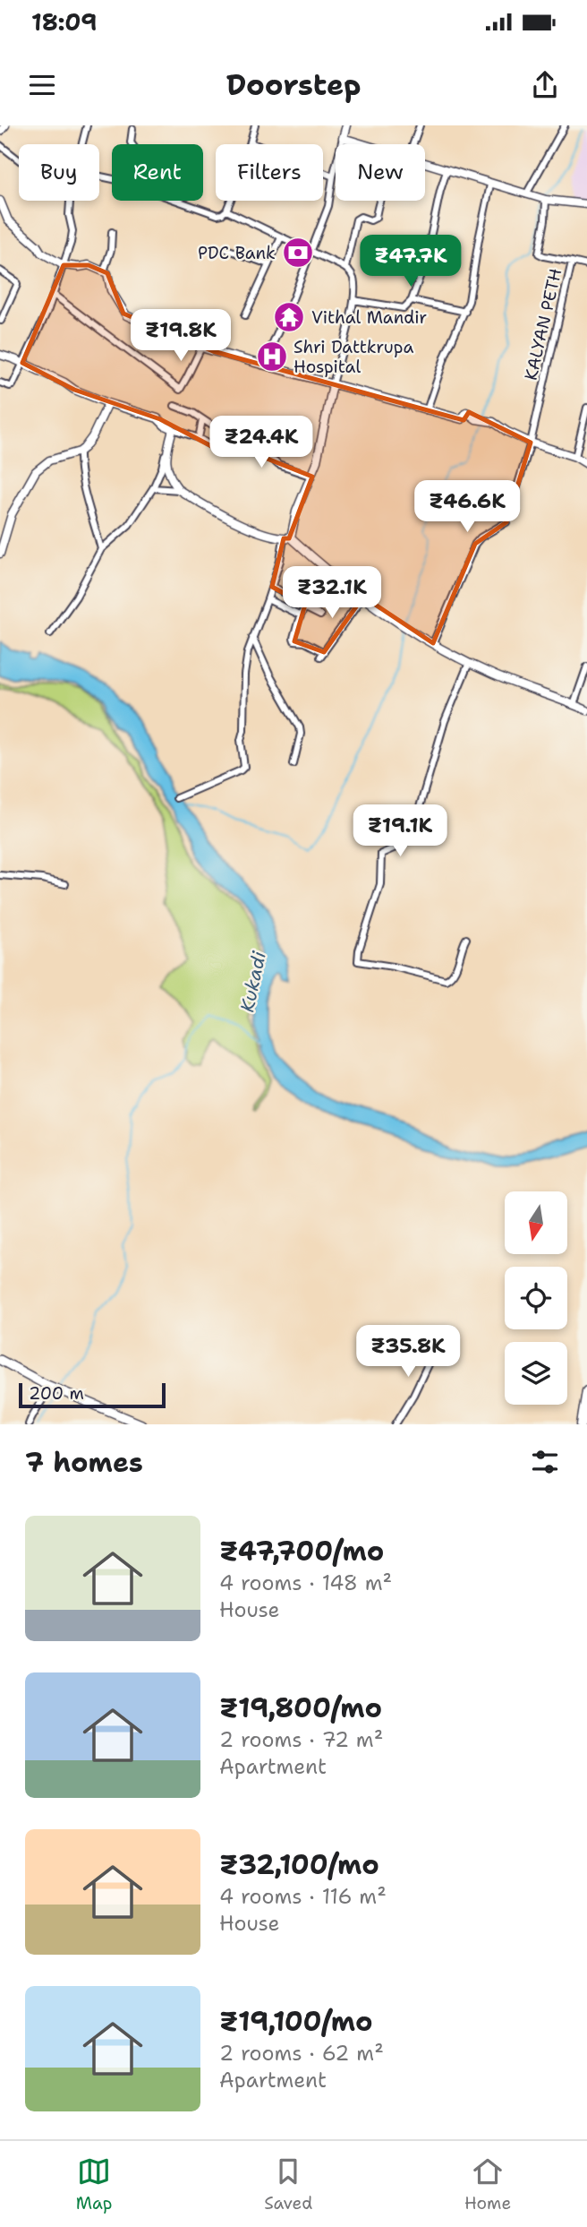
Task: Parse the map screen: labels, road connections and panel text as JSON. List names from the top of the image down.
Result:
{
  "streets": {
    "street": ["KALYAN PETH"]
  },
  "water": ["Kukadi"],
  "places": {
    "bank": ["PDC Bank"],
    "temple": ["Vithal Mandir"],
    "hospital": ["Shri Dattkrupa Hospital"]
  },
  "scale_bar": "200 m",
  "north": "bottom",
  "page": {
    "status": "18:09",
    "header": "Doorstep",
    "chip": [
      "Buy",
      "Rent",
      "Filters",
      "New"
    ],
    "price": [
      "₹47.7K",
      "₹19.8K",
      "₹24.4K",
      "₹46.6K",
      "₹32.1K",
      "₹19.1K",
      "₹35.8K"
    ],
    "scale": "200 m",
    "heading": "7 homes",
    "list": [
      {
        "name": "₹47,700/mo",
        "note": "4 rooms · 148 m² · House"
      },
      {
        "name": "₹19,800/mo",
        "note": "2 rooms · 72 m² · Apartment"
      },
      {
        "name": "₹32,100/mo",
        "note": "4 rooms · 116 m² · House"
      },
      {
        "name": "₹19,100/mo",
        "note": "2 rooms · 62 m² · Apartment"
      }
    ],
    "tabs": ["Map", "Saved", "Home"]
  }
}
